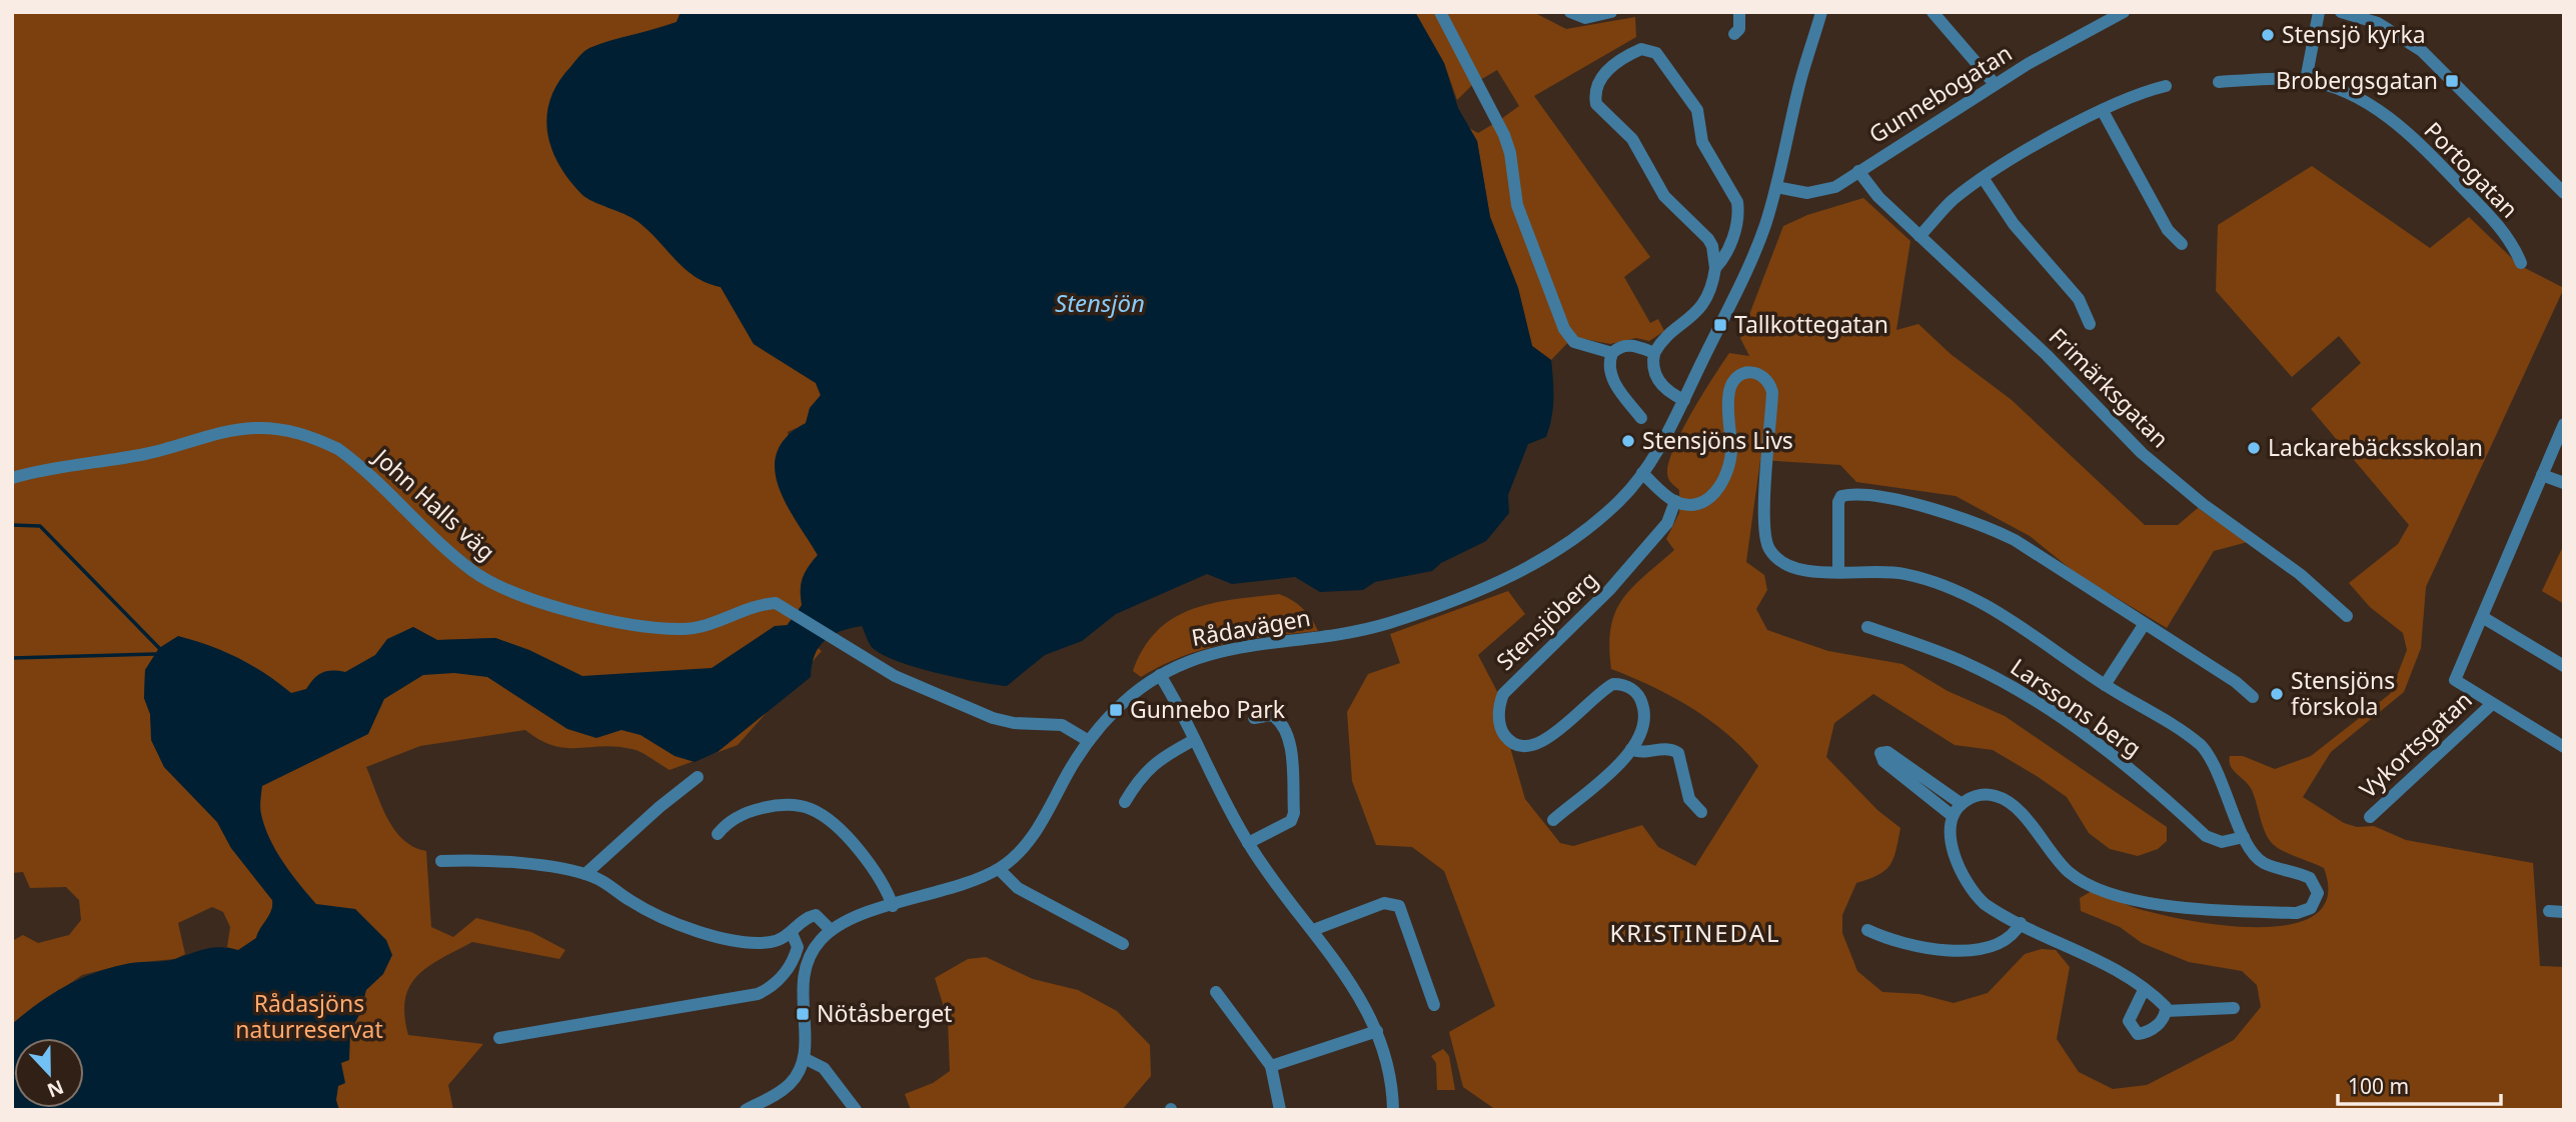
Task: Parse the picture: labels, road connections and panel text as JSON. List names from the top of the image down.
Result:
{
  "streets": {
    "street": [
      "Gunnebogatan",
      "Portogatan",
      "Frimärksgatan",
      "John Halls väg",
      "Stensjöberg",
      "Rådavägen",
      "Larssons berg",
      "Vykortsgatan"
    ]
  },
  "crossings": [
    ["Gunnebogatan", "Frimärksgatan"],
    ["Gunnebogatan", "Rådavägen"],
    ["John Halls väg", "Rådavägen"],
    ["Stensjöberg", "Larssons berg"]
  ],
  "districts": ["KRISTINEDAL"],
  "water": ["Stensjön"],
  "parks": ["Rådasjöns naturreservat"],
  "places": {
    "other": [
      "Stensjö kyrka",
      "Stensjöns Livs",
      "Lackarebäcksskolan",
      "Stensjöns förskola"
    ],
    "transit": [
      "Brobergsgatan",
      "Tallkottegatan",
      "Gunnebo Park",
      "Nötåsberget"
    ]
  },
  "scale_bar": "100 m",
  "north": "bottom"
}
